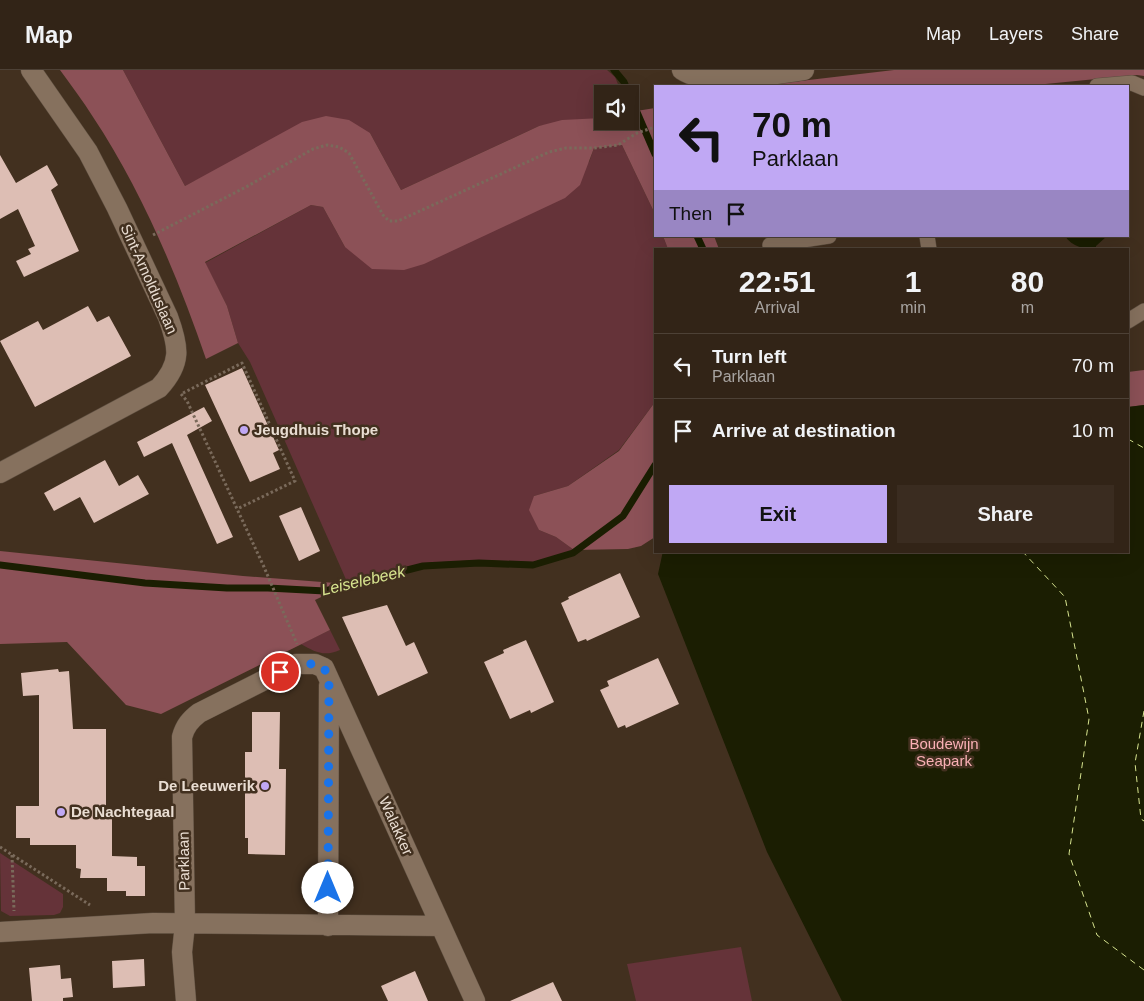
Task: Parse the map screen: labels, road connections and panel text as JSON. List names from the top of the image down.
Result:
{
  "streets": {
    "street": ["Sint-Arnolduslaan", "Walakker", "Parklaan"]
  },
  "crossings": [
    ["Walakker", "Parklaan"]
  ],
  "water": ["Leiselebeek"],
  "parks": ["Boudewijn Seapark"],
  "places": ["Jeugdhuis Thope", "De Leeuwerik", "De Nachtegaal"],
  "page": {
    "header": "Map",
    "nav": ["Map", "Layers", "Share"],
    "turn": ["70 m", "Parklaan"],
    "then": "Then",
    "eta": [
      "22:51",
      "Arrival",
      "1",
      "min",
      "80",
      "m"
    ],
    "list": [
      {
        "name": "Turn left",
        "note": "Parklaan",
        "value": "70 m"
      },
      {
        "name": "Arrive at destination",
        "value": "10 m"
      }
    ],
    "buttons": ["Exit", "Share"]
  }
}
